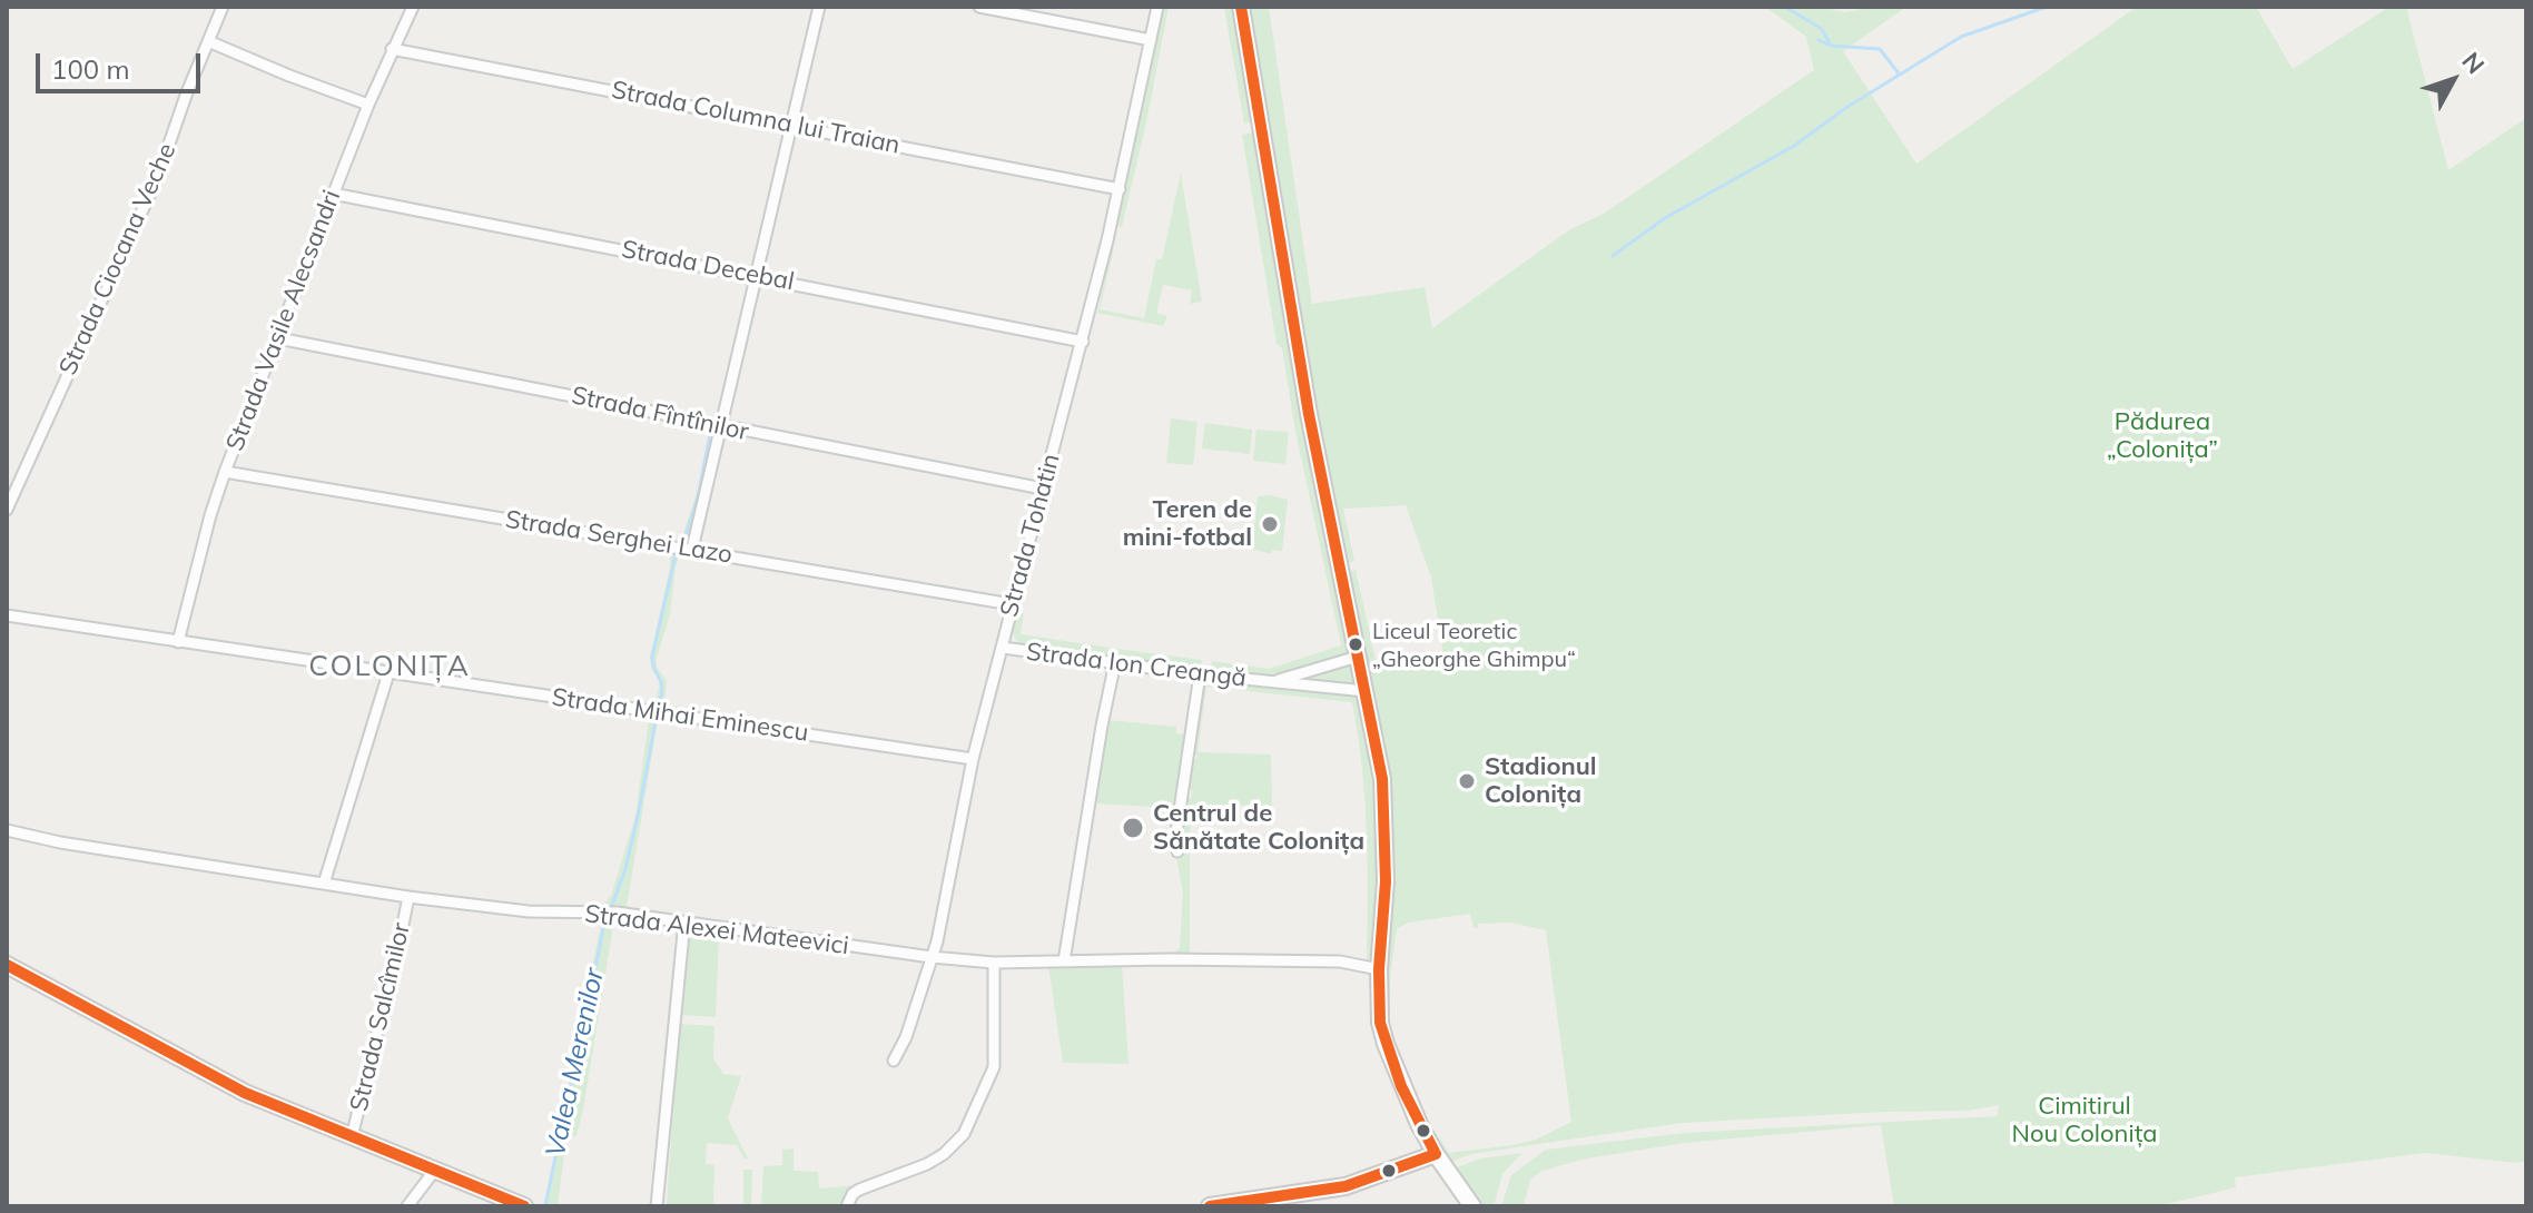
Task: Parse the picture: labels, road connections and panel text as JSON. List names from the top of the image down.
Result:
{
  "streets": {
    "street": [
      "Strada Columna lui Traian",
      "Strada Ciocana Veche",
      "Strada Decebal",
      "Strada Vasile Alecsandri",
      "Strada Fîntînilor",
      "Strada Tohatin",
      "Strada Serghei Lazo",
      "Strada Ion Creangă",
      "Strada Mihai Eminescu",
      "Strada Alexei Mateevici",
      "Strada Salcîmilor"
    ]
  },
  "crossings": [
    ["Strada Columna lui Traian", "Strada Vasile Alecsandri"],
    ["Strada Columna lui Traian", "Strada Tohatin"],
    ["Strada Decebal", "Strada Vasile Alecsandri"],
    ["Strada Decebal", "Strada Tohatin"],
    ["Strada Vasile Alecsandri", "Strada Fîntînilor"],
    ["Strada Vasile Alecsandri", "Strada Serghei Lazo"],
    ["Strada Vasile Alecsandri", "Strada Mihai Eminescu"],
    ["Strada Fîntînilor", "Strada Tohatin"],
    ["Strada Tohatin", "Strada Serghei Lazo"],
    ["Strada Tohatin", "Strada Ion Creangă"],
    ["Strada Tohatin", "Strada Mihai Eminescu"],
    ["Strada Tohatin", "Strada Alexei Mateevici"],
    ["Strada Alexei Mateevici", "Strada Salcîmilor"]
  ],
  "districts": ["COLONIȚA"],
  "water": ["Valea Merenilor"],
  "parks": ["Pădurea „Colonița”", "Cimitirul Nou Colonița"],
  "places": [
    "Teren de mini-fotbal",
    "Liceul Teoretic „Gheorghe Ghimpu“",
    "Stadionul Colonița",
    "Centrul de Sănătate Colonița"
  ],
  "scale_bar": "100 m",
  "north": "top right"
}
